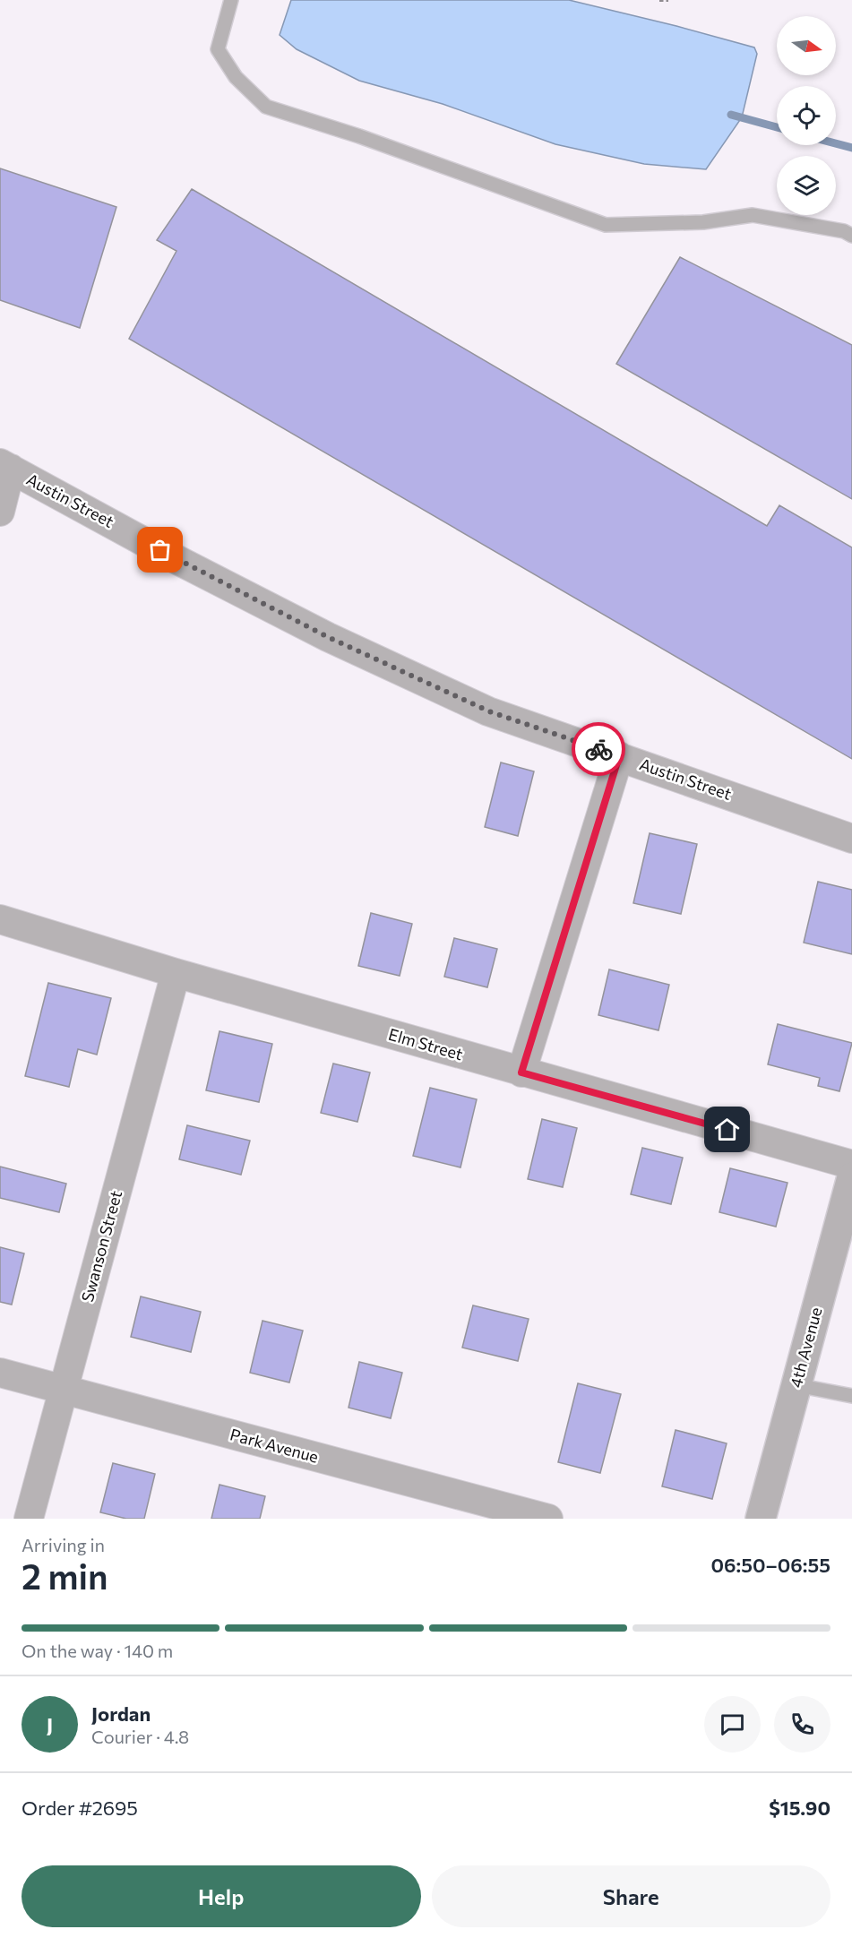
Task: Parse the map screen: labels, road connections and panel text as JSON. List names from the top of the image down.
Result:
{
  "streets": {
    "street": [
      "Austin Street",
      "Elm Street",
      "Swanson Street",
      "4th Avenue",
      "Park Avenue"
    ]
  },
  "crossings": [
    ["Elm Street", "Swanson Street"],
    ["Swanson Street", "Park Avenue"]
  ],
  "north": "right",
  "page": {
    "heading": ["2 min", "Arriving in", "06:50–06:55"],
    "panel": [
      "Jordan",
      "Courier · 4.8",
      "Order #2695",
      "$15.90"
    ],
    "bar": "On the way · 140 m",
    "round": "J",
    "buttons": ["Help", "Share"]
  }
}
